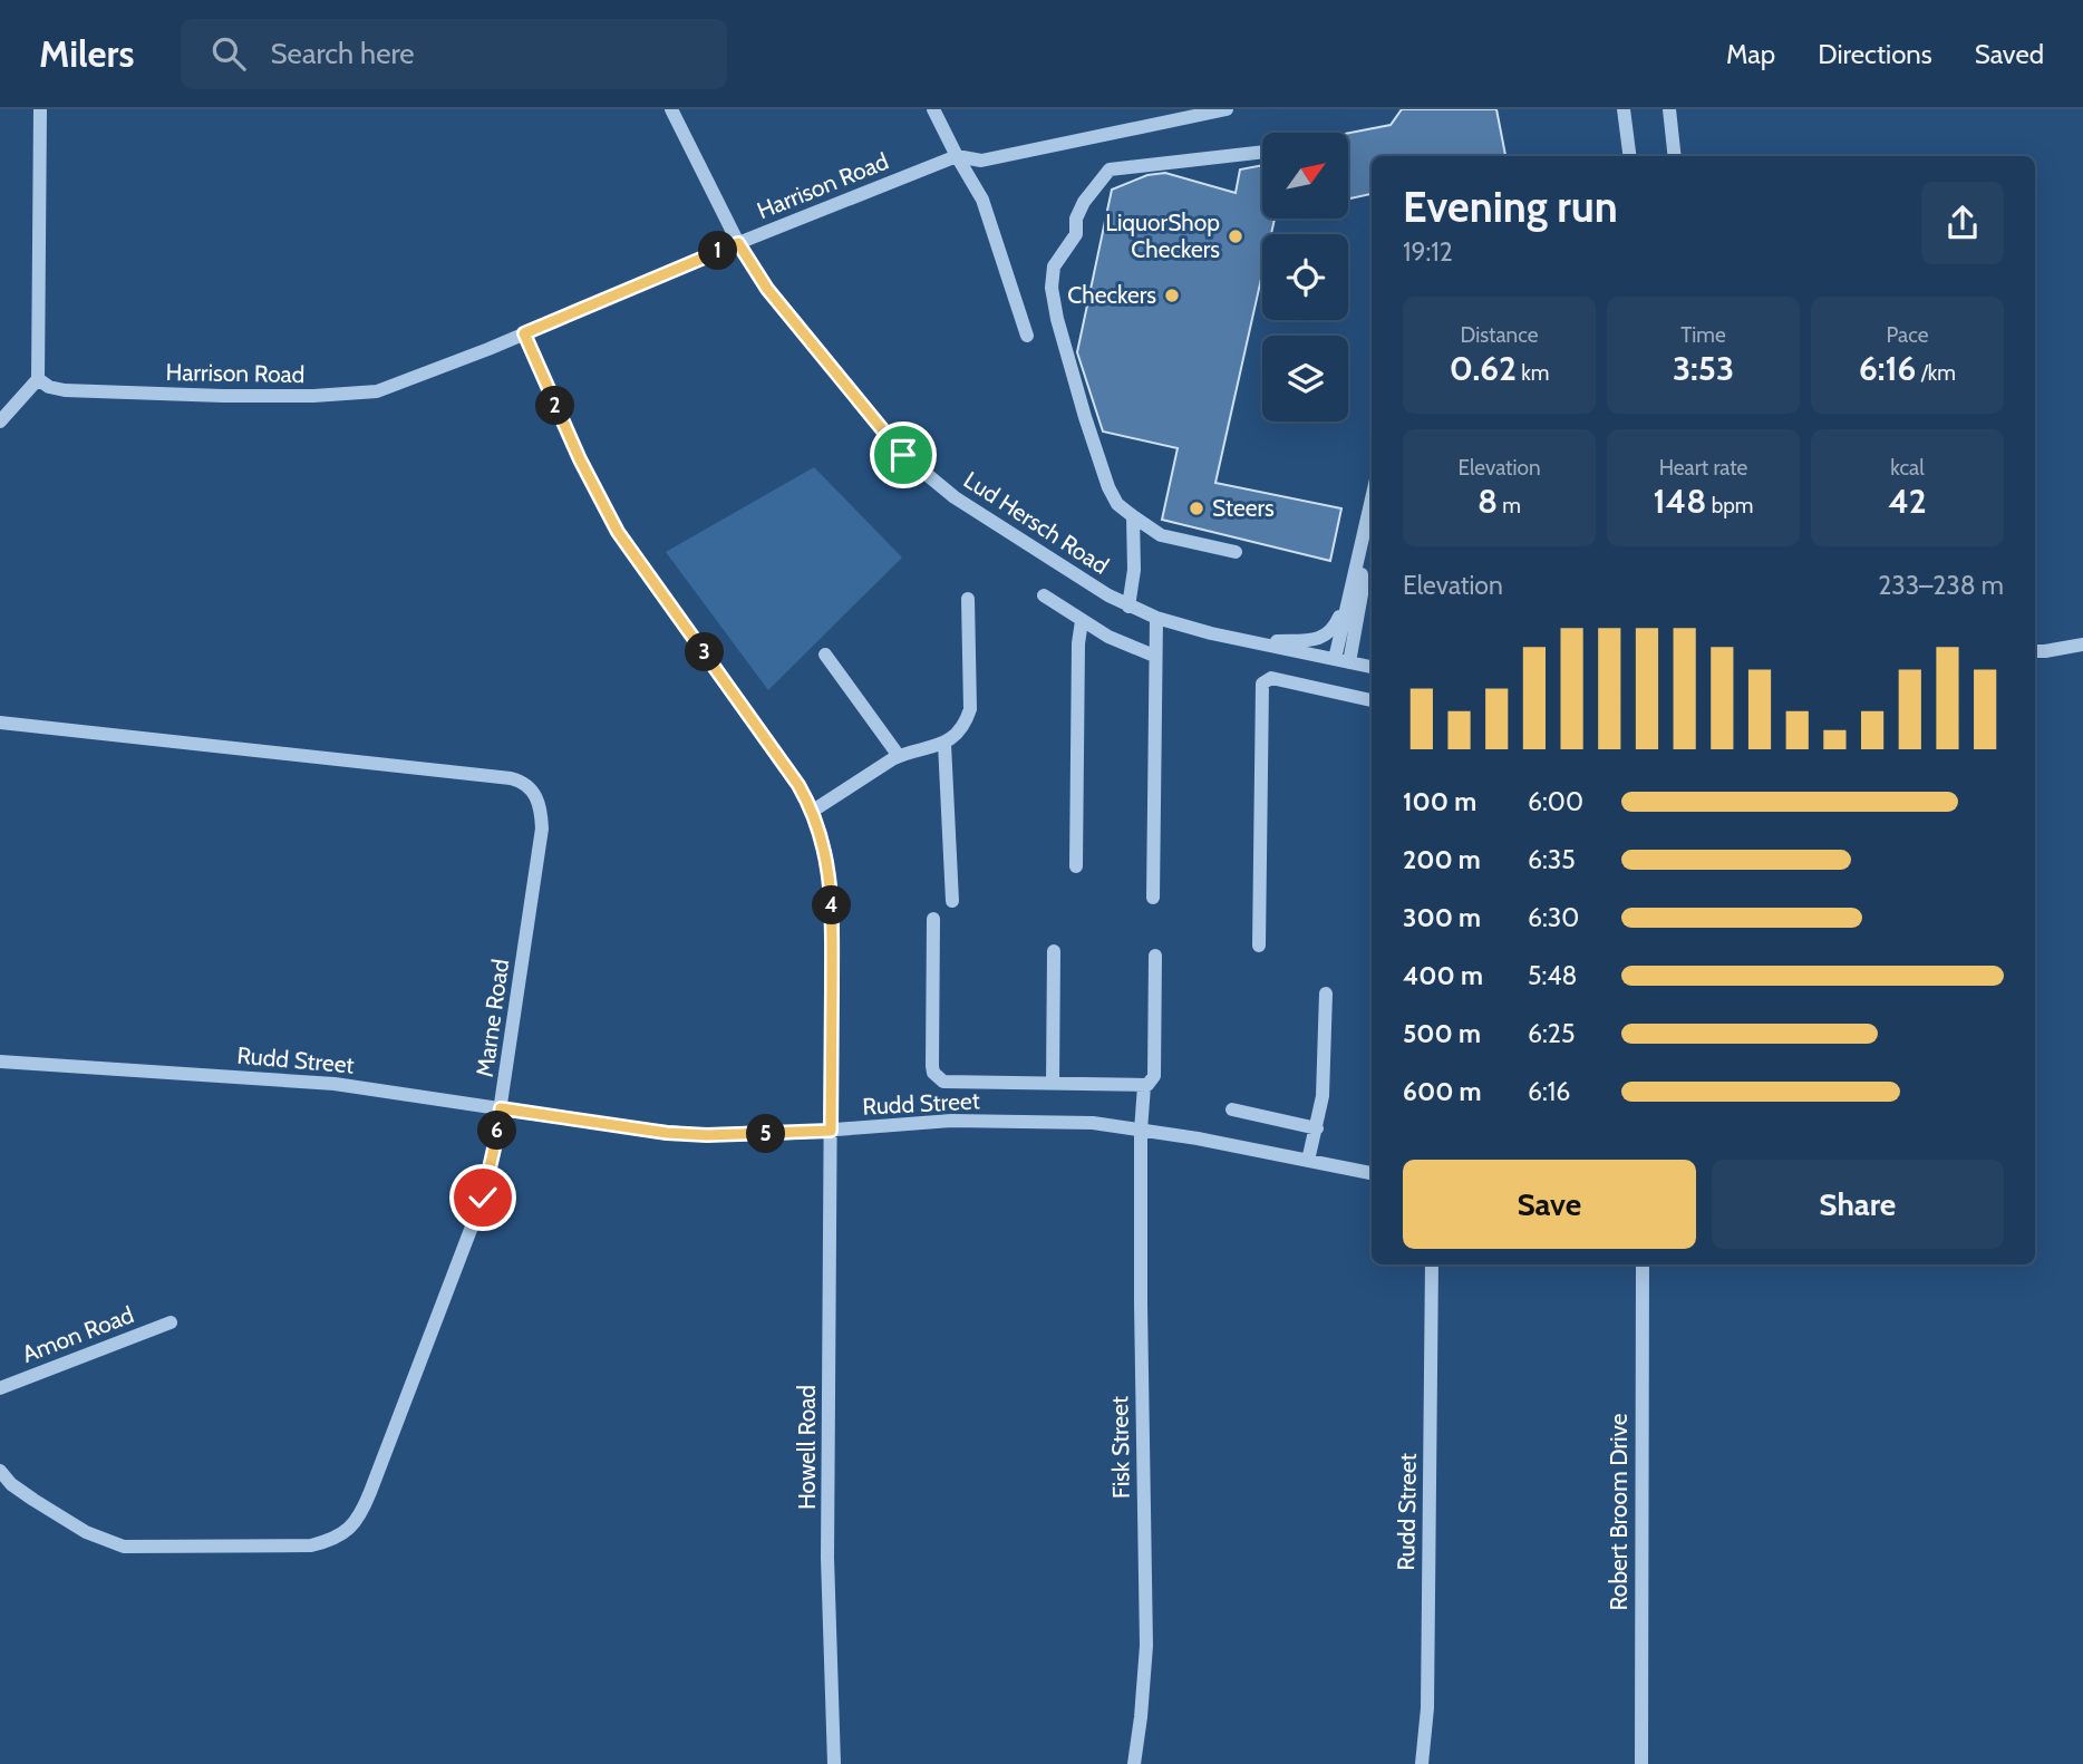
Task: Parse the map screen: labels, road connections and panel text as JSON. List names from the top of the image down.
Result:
{
  "streets": {
    "street": [
      "Harrison Road",
      "Lud Hersch Road",
      "Marne Road",
      "Rudd Street",
      "Amon Road",
      "Howell Road",
      "Fisk Street",
      "Robert Broom Drive"
    ]
  },
  "crossings": [
    ["Harrison Road", "Lud Hersch Road"],
    ["Harrison Road", "Howell Road"],
    ["Marne Road", "Rudd Street"],
    ["Rudd Street", "Howell Road"],
    ["Rudd Street", "Fisk Street"]
  ],
  "places": ["LiquorShop Checkers", "Checkers", "Steers"],
  "north": "top right",
  "page": {
    "header": "Milers",
    "search": "Search here",
    "nav": ["Map", "Directions", "Saved"],
    "heading": ["Evening run", "19:12"],
    "pins": [
      "1",
      "2",
      "3",
      "4",
      "6",
      "5"
    ],
    "stats": [
      ["Distance", "0.62 km"],
      ["Time", "3:53"],
      ["Pace", "6:16 /km"],
      ["Elevation", "8 m"],
      ["Heart rate", "148 bpm"],
      ["kcal", "42"]
    ],
    "chart": ["Elevation", "233–238 m"],
    "list": [
      {
        "name": "100 m",
        "note": "6:00"
      },
      {
        "name": "200 m",
        "note": "6:35"
      },
      {
        "name": "300 m",
        "note": "6:30"
      },
      {
        "name": "400 m",
        "note": "5:48"
      },
      {
        "name": "500 m",
        "note": "6:25"
      },
      {
        "name": "600 m",
        "note": "6:16"
      }
    ],
    "buttons": ["Save", "Share"]
  }
}
